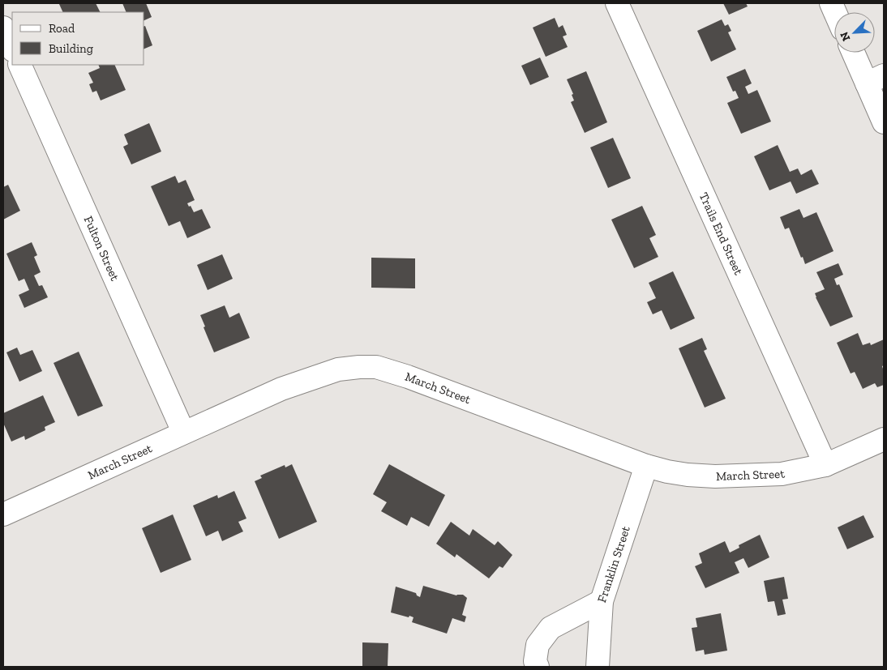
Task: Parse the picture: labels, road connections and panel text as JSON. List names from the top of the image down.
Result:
{
  "streets": {
    "street": [
      "Trails End Street",
      "Fulton Street",
      "March Street",
      "Franklin Street"
    ]
  },
  "crossings": [
    ["Trails End Street", "March Street"],
    ["Fulton Street", "March Street"],
    ["March Street", "Franklin Street"]
  ],
  "legend": ["Road", "Building"],
  "north": "bottom left"
}
